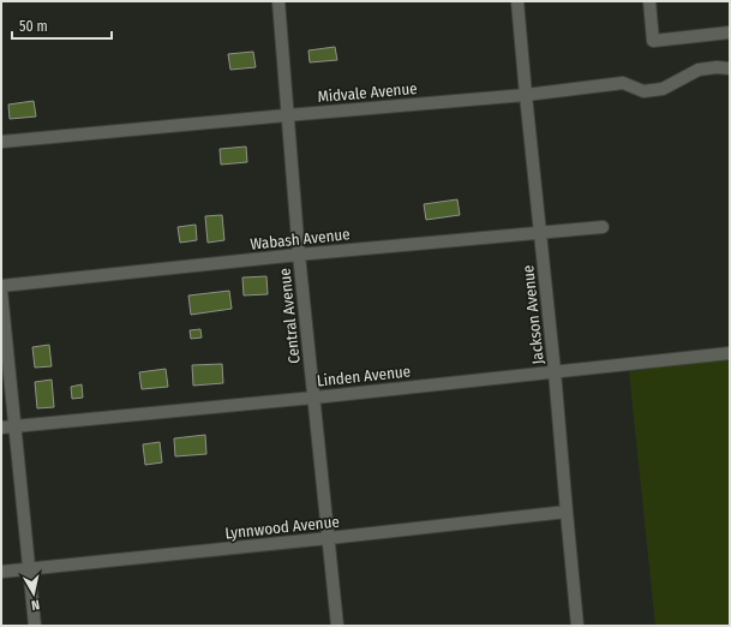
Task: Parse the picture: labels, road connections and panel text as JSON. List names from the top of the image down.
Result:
{
  "streets": {
    "street": [
      "Midvale Avenue",
      "Wabash Avenue",
      "Jackson Avenue",
      "Central Avenue",
      "Linden Avenue",
      "Lynnwood Avenue"
    ]
  },
  "crossings": [
    ["Midvale Avenue", "Jackson Avenue"],
    ["Midvale Avenue", "Central Avenue"],
    ["Wabash Avenue", "Jackson Avenue"],
    ["Wabash Avenue", "Central Avenue"],
    ["Jackson Avenue", "Linden Avenue"],
    ["Jackson Avenue", "Lynnwood Avenue"],
    ["Central Avenue", "Linden Avenue"],
    ["Central Avenue", "Lynnwood Avenue"]
  ],
  "scale_bar": "50 m",
  "north": "bottom"
}
